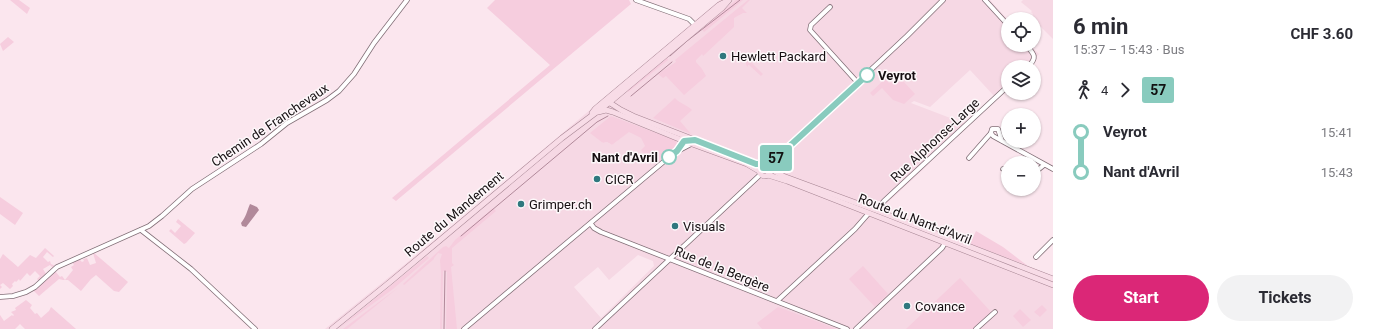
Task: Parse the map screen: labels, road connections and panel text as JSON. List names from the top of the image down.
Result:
{
  "streets": {
    "main road": ["Route du Mandement", "Route du Nant-d'Avril"],
    "street": ["Chemin de Franchevaux", "Rue Alphonse-Large", "Rue de la Bergère"]
  },
  "crossings": [
    ["Rue Alphonse-Large", "Route du Nant-d'Avril"]
  ],
  "places": [
    "Hewlett Packard",
    "Veyrot",
    "Nant d'Avril",
    "CICR",
    "Grimper.ch",
    "Visuals",
    "Covance"
  ],
  "lines": ["bus line 57"],
  "page": {
    "on_map": "57",
    "heading": ["6 min", "15:37 – 15:43 · Bus", "CHF 3.60"],
    "map_buttons": ["+", "−"],
    "legs": ["4", "57"],
    "list": [
      {
        "name": "Veyrot",
        "value": "15:41"
      },
      {
        "name": "Nant d'Avril",
        "value": "15:43"
      }
    ],
    "buttons": ["Start", "Tickets"]
  }
}
